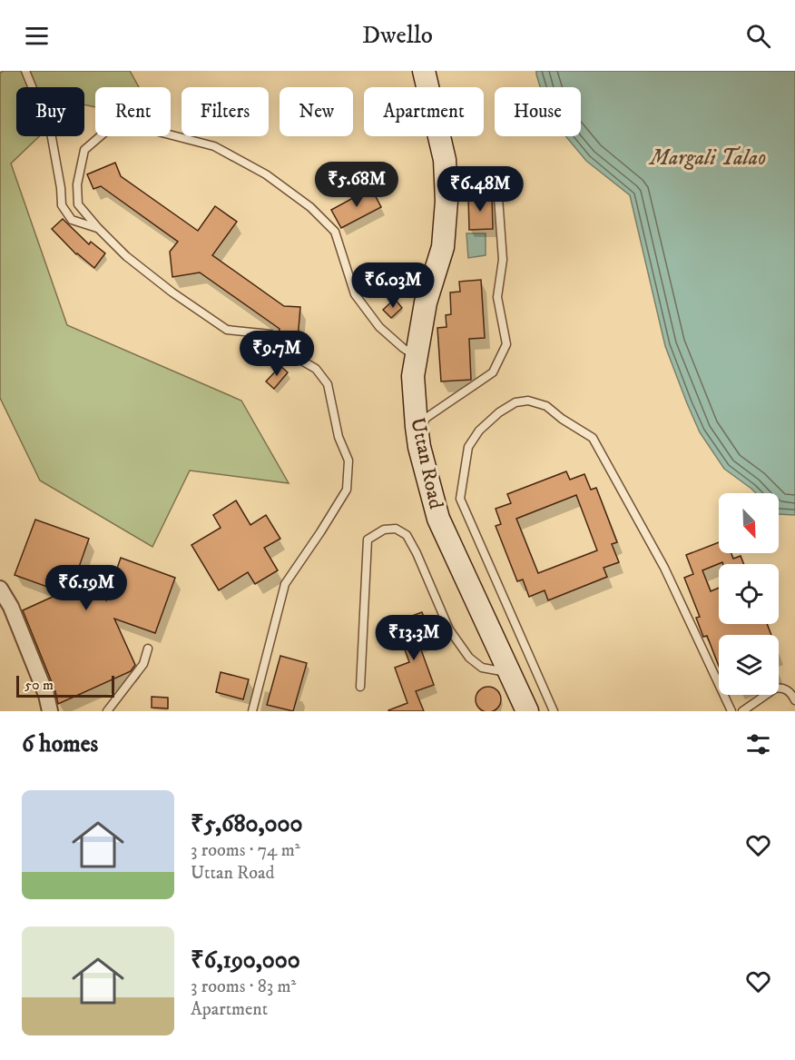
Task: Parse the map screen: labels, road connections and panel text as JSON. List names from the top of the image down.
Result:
{
  "streets": {
    "main road": ["Uttan Road"]
  },
  "water": ["Margali Talao"],
  "scale_bar": "50 m",
  "north": "bottom right",
  "page": {
    "header": "Dwello",
    "chip": [
      "Buy",
      "Rent",
      "Filters",
      "New",
      "Apartment",
      "House"
    ],
    "price": [
      "₹5.68M",
      "₹6.48M",
      "₹6.03M",
      "₹9.7M",
      "₹6.19M",
      "₹13.3M"
    ],
    "scale": "50 m",
    "heading": "6 homes",
    "list": [
      {
        "name": "₹5,680,000",
        "note": "3 rooms · 74 m² · Uttan Road"
      },
      {
        "name": "₹6,190,000",
        "note": "3 rooms · 83 m² · Apartment"
      }
    ]
  }
}
